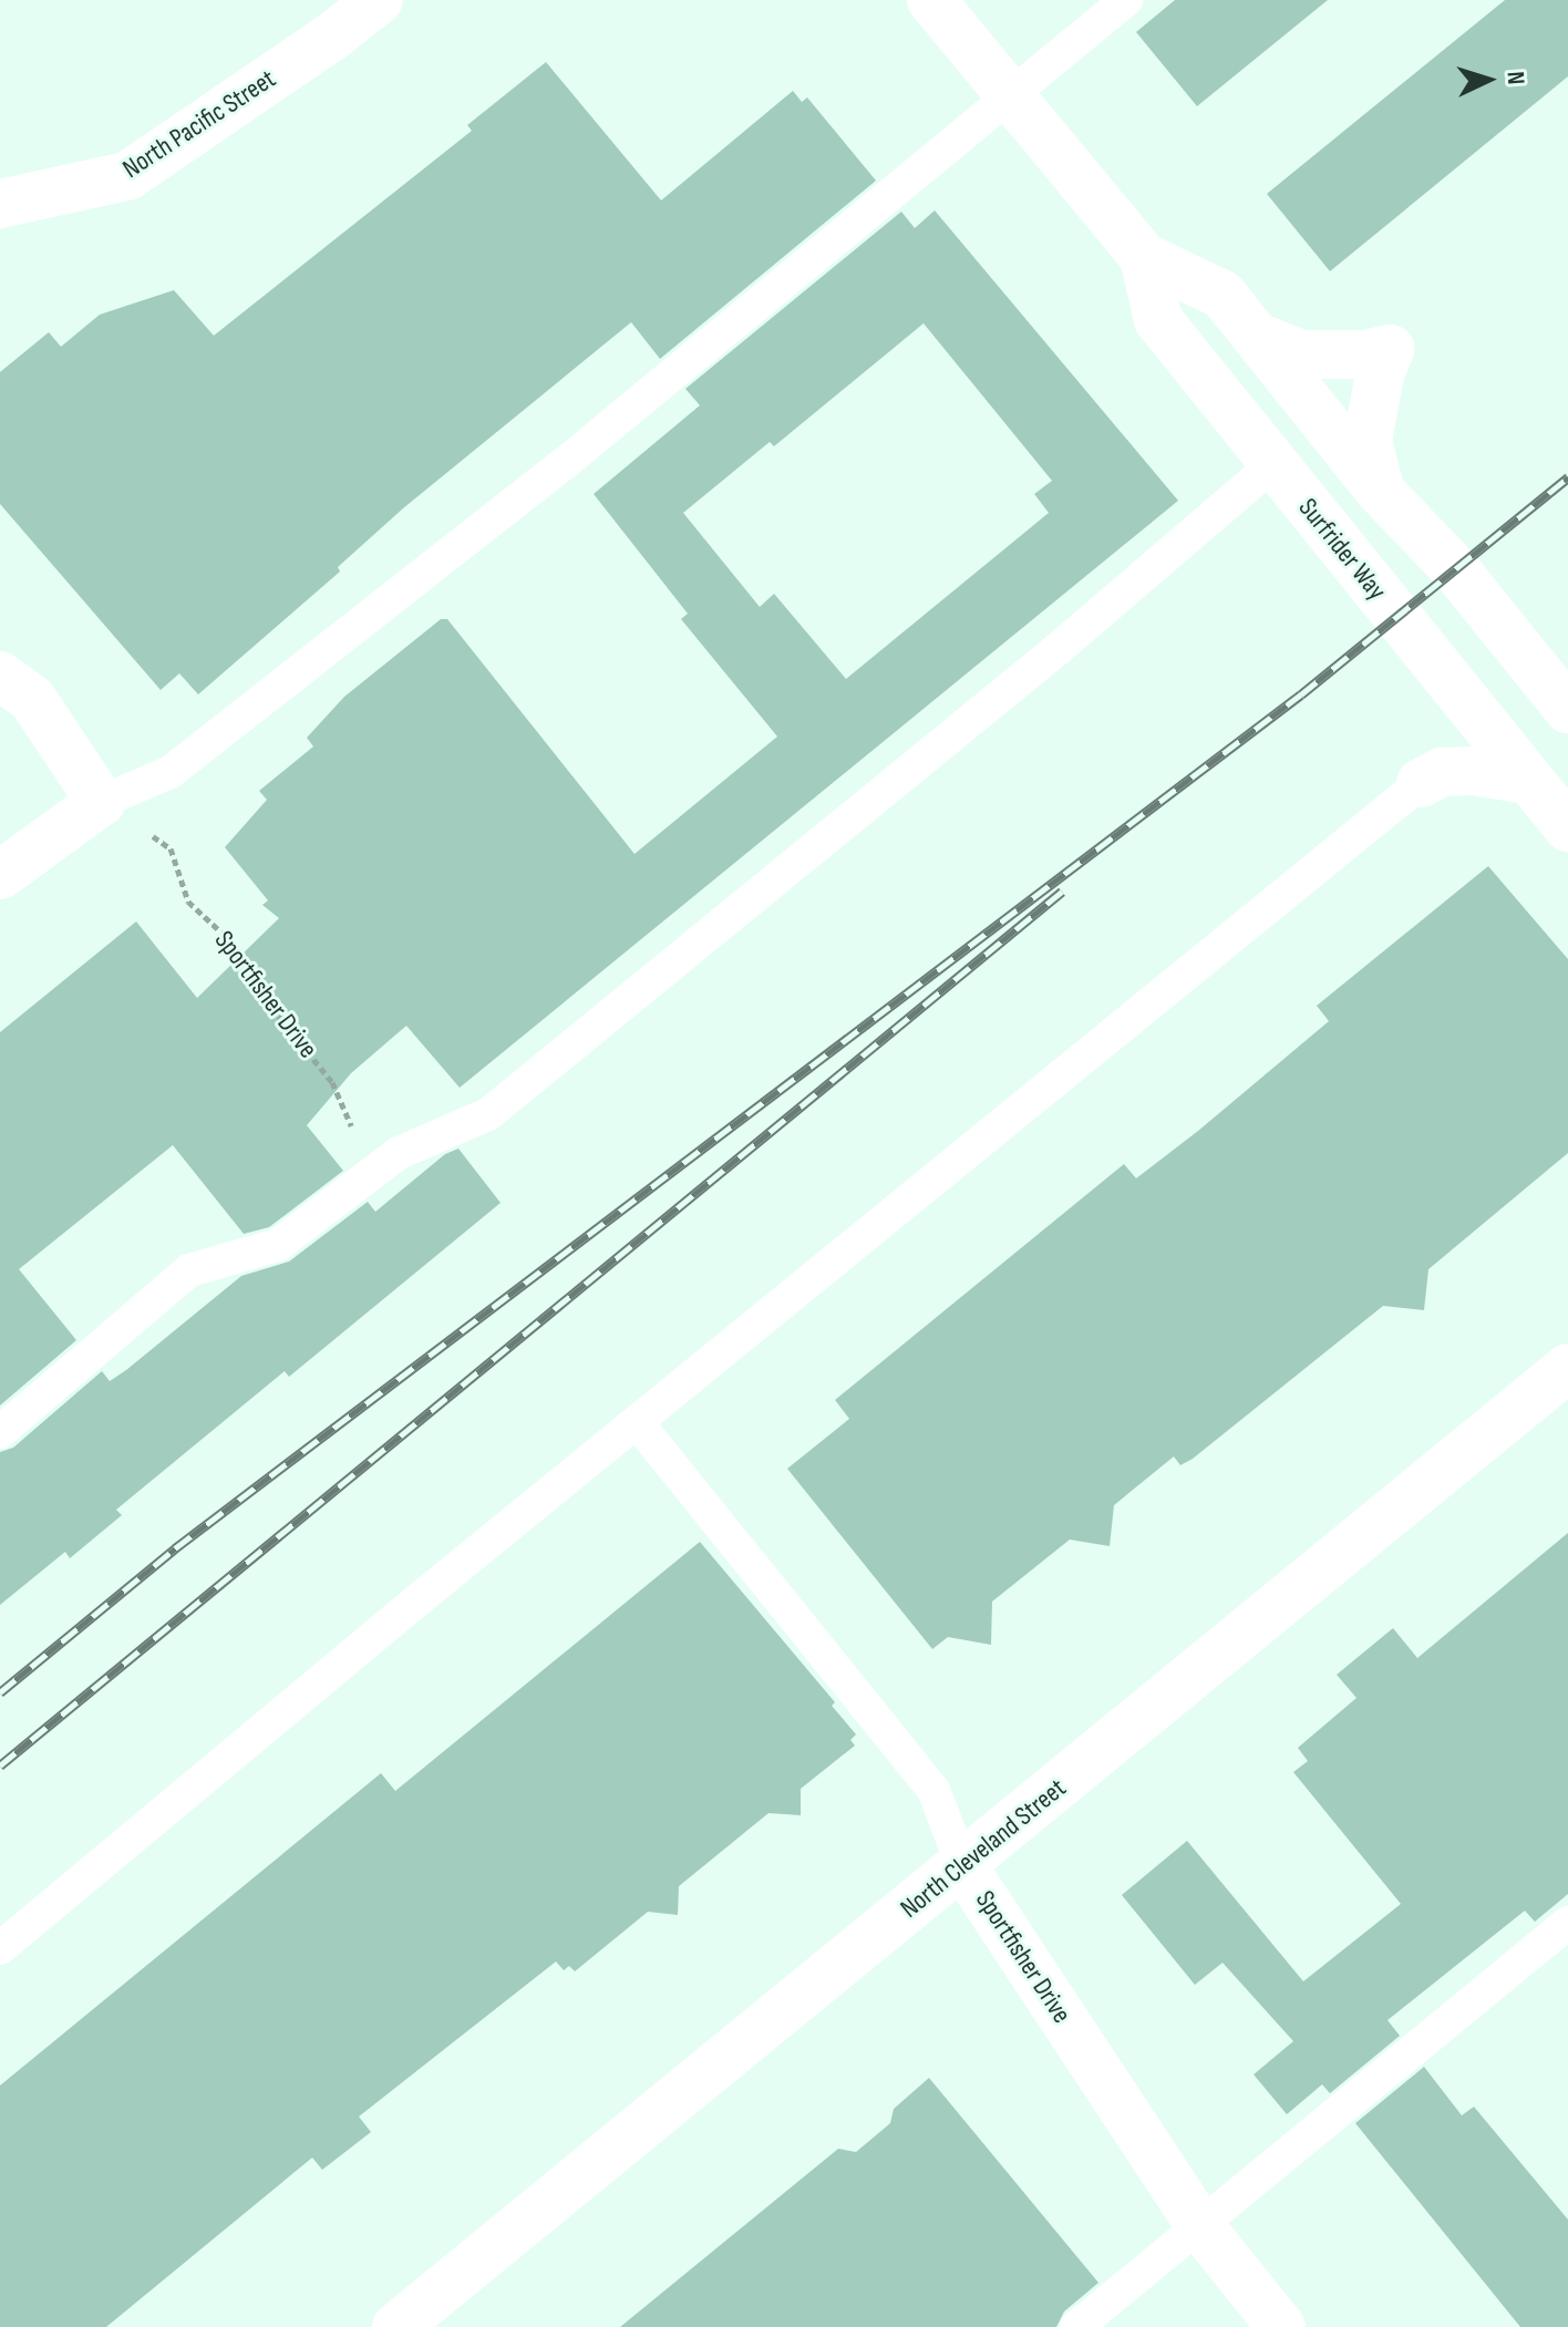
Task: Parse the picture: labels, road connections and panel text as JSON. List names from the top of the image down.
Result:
{
  "streets": {
    "main road": [
      "North Pacific Street",
      "Surfrider Way",
      "Sportfisher Drive",
      "North Cleveland Street"
    ]
  },
  "crossings": [
    ["Sportfisher Drive", "North Cleveland Street"]
  ],
  "north": "right"
}
